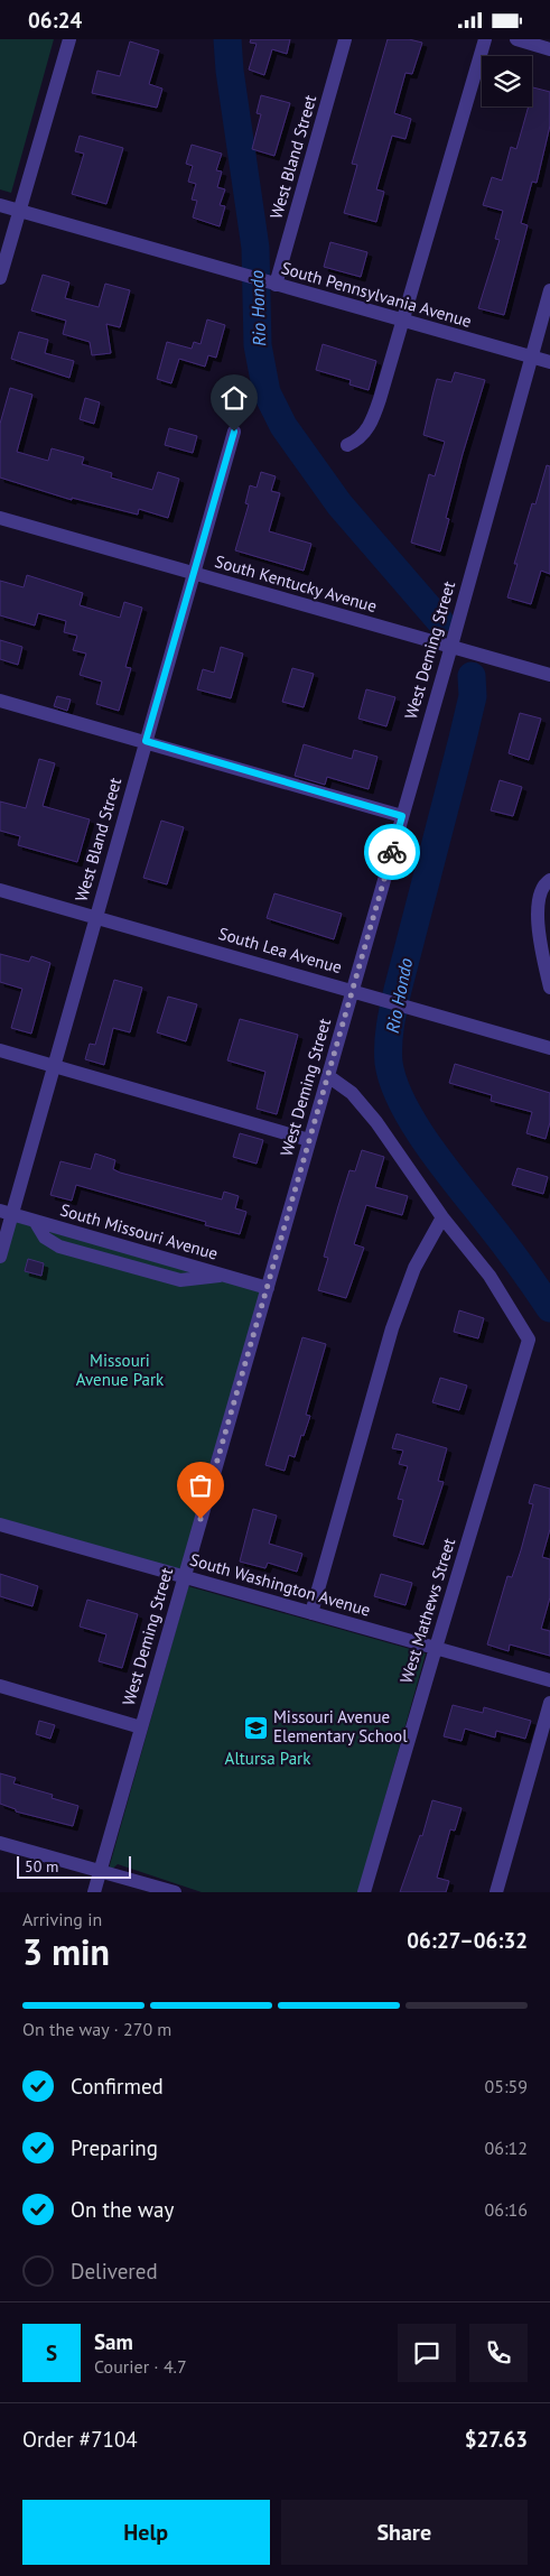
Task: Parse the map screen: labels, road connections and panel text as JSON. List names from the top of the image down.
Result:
{
  "streets": {
    "street": [
      "West Bland Street",
      "South Pennsylvania Avenue",
      "South Kentucky Avenue",
      "West Deming Street",
      "South Lea Avenue",
      "South Missouri Avenue",
      "South Washington Avenue",
      "West Mathews Street"
    ]
  },
  "crossings": [
    ["West Bland Street", "South Pennsylvania Avenue"],
    ["West Bland Street", "South Kentucky Avenue"],
    ["West Bland Street", "South Lea Avenue"],
    ["West Bland Street", "South Missouri Avenue"],
    ["South Pennsylvania Avenue", "West Deming Street"],
    ["South Kentucky Avenue", "West Deming Street"],
    ["West Deming Street", "South Lea Avenue"],
    ["West Deming Street", "South Missouri Avenue"],
    ["West Deming Street", "South Washington Avenue"],
    ["South Washington Avenue", "West Mathews Street"]
  ],
  "water": ["Rio Hondo"],
  "parks": ["Missouri Avenue Park", "Altursa Park"],
  "places": {
    "school or university": ["Missouri Avenue Elementary School"]
  },
  "scale_bar": "50 m",
  "page": {
    "status": "06:24",
    "scale": "50 m",
    "heading": ["3 min", "Arriving in", "06:27–06:32"],
    "panel": [
      "Sam",
      "Courier · 4.7",
      "Order #7104",
      "$27.63"
    ],
    "bar": "On the way · 270 m",
    "list": [
      ["Confirmed", "05:59"],
      ["Preparing", "06:12"],
      ["On the way", "06:16"],
      "Delivered"
    ],
    "round": "S",
    "buttons": ["Help", "Share"]
  }
}
